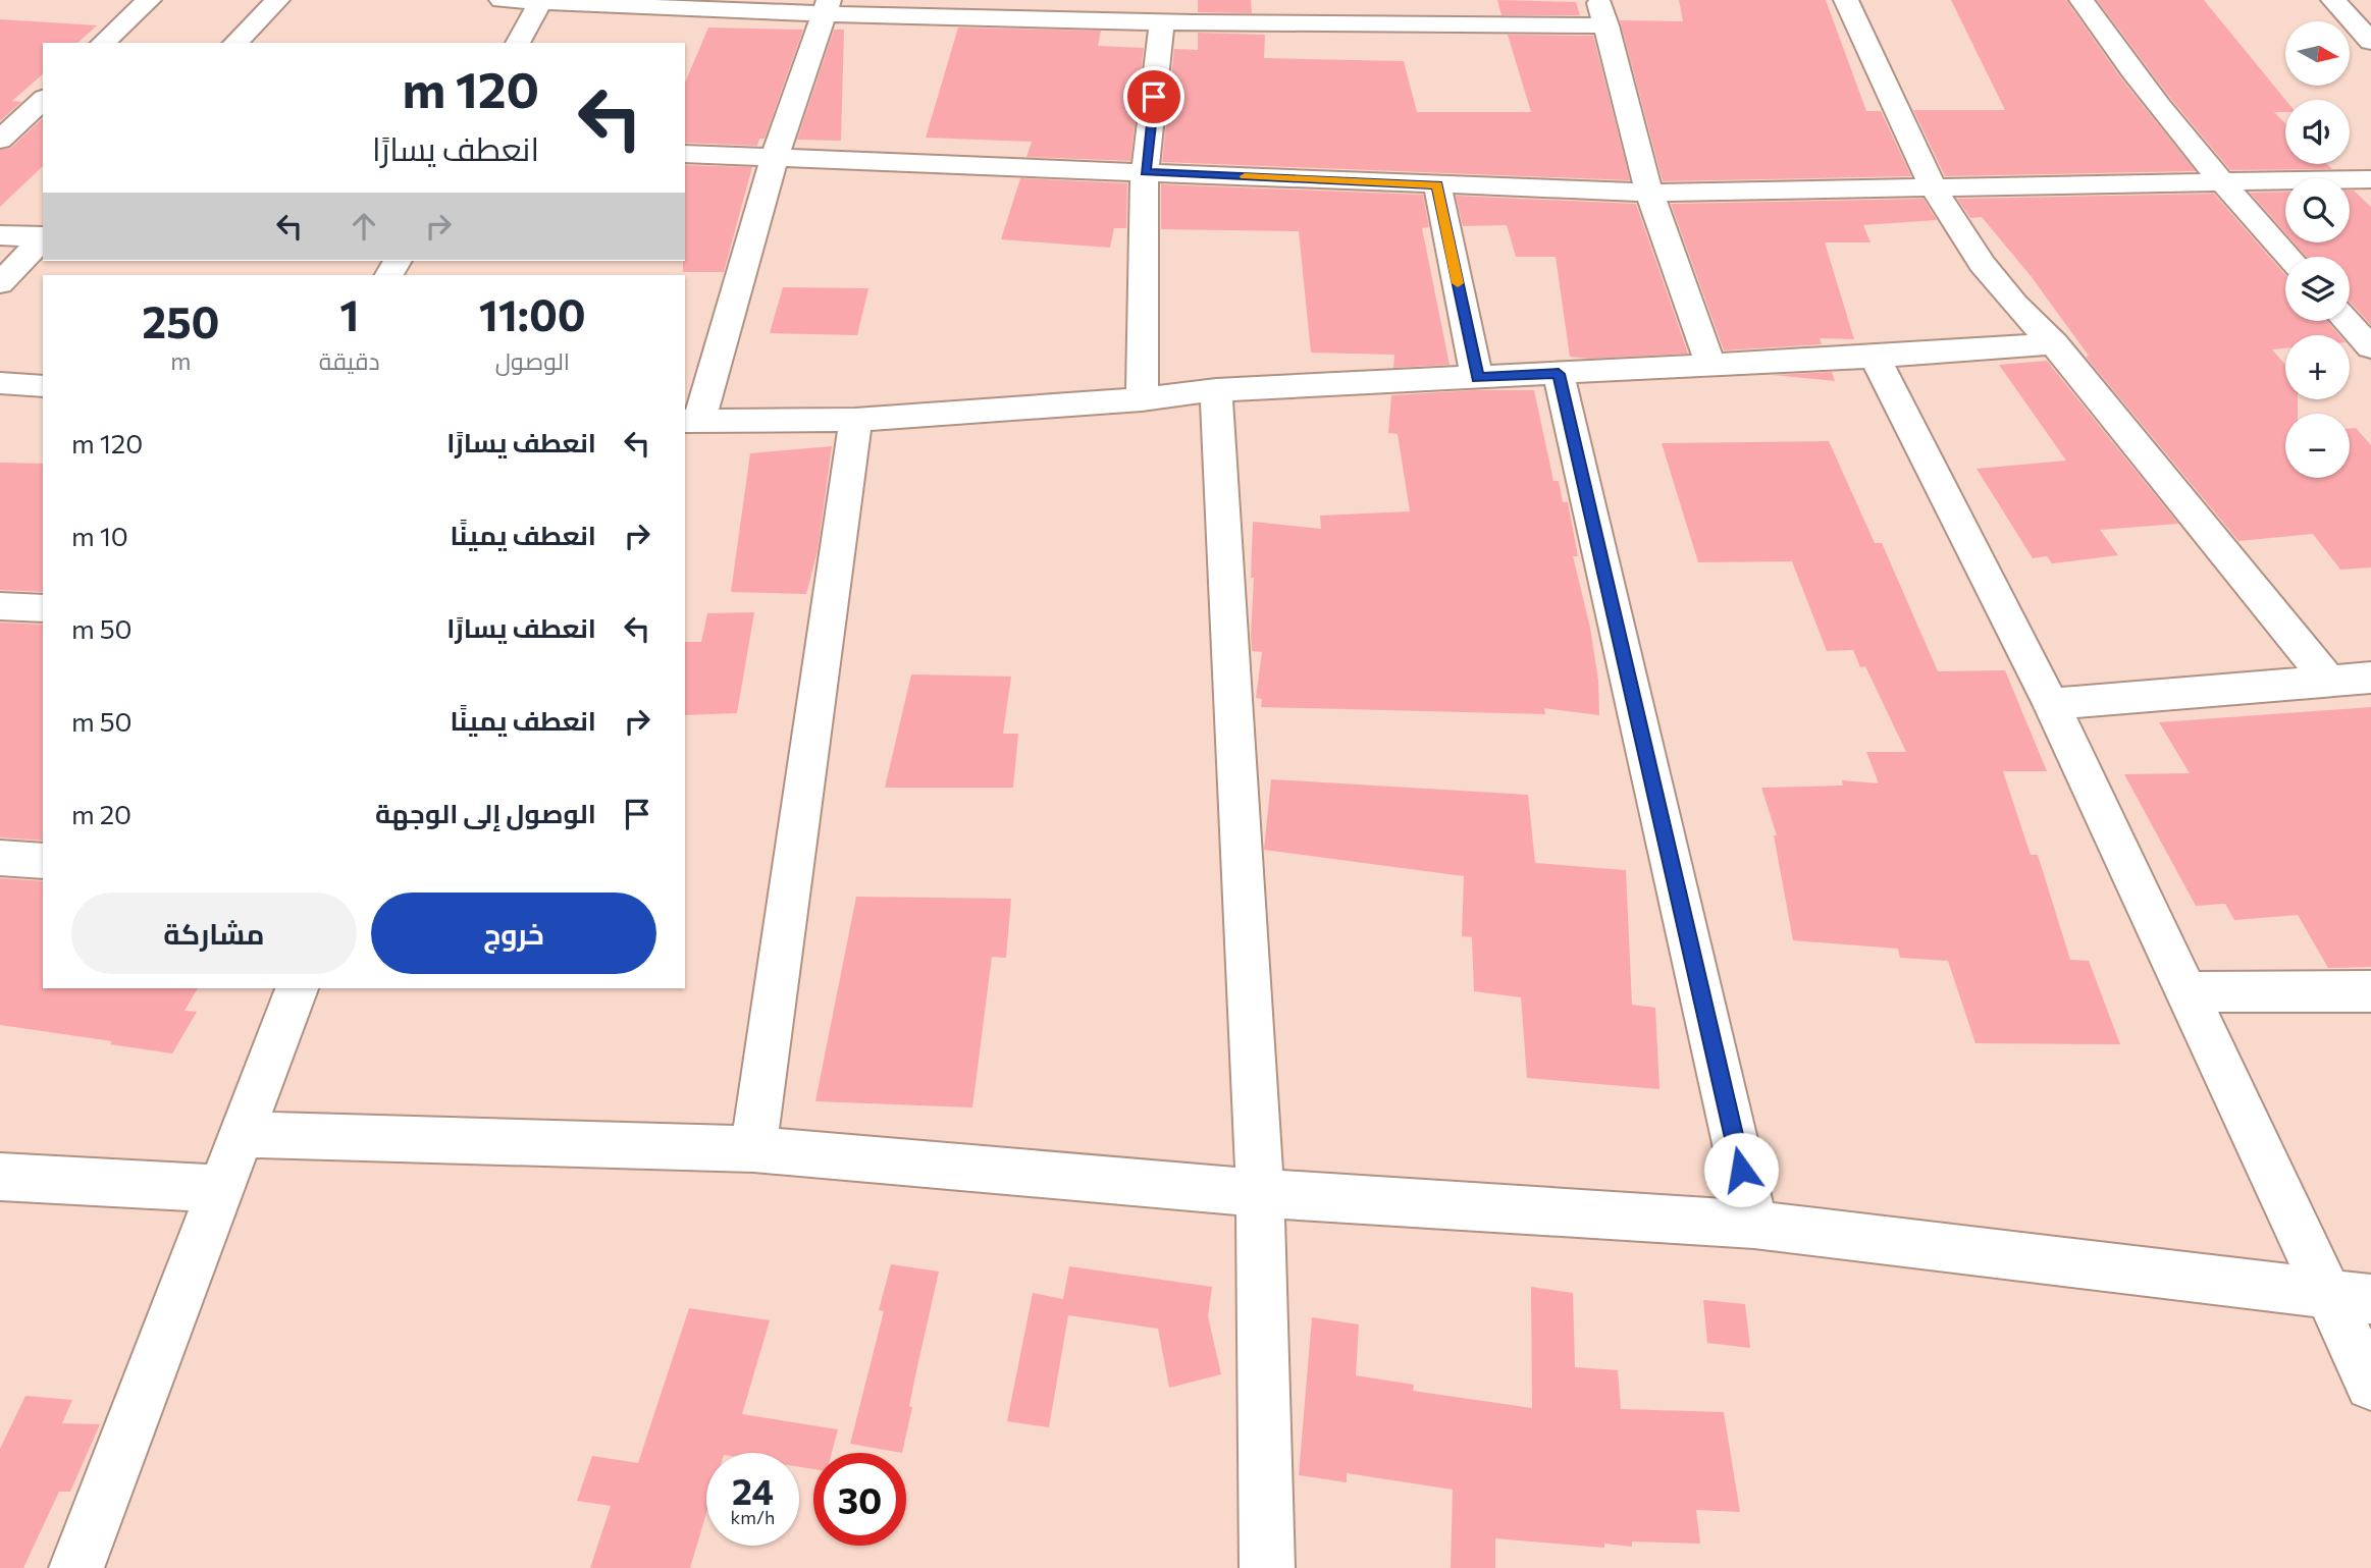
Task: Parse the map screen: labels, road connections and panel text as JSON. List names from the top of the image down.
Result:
{
  "north": "right",
  "page": {
    "map_buttons": ["+", "−"],
    "turn": ["120 m", "انعطف يسارًا"],
    "eta": [
      "11:00",
      "الوصول",
      "1",
      "دقيقة",
      "250",
      "m"
    ],
    "list": [
      {
        "name": "انعطف يسارًا",
        "value": "120 m"
      },
      {
        "name": "انعطف يمينًا",
        "value": "10 m"
      },
      {
        "name": "انعطف يسارًا",
        "value": "50 m"
      },
      {
        "name": "انعطف يمينًا",
        "value": "50 m"
      },
      {
        "name": "الوصول إلى الوجهة",
        "value": "20 m"
      }
    ],
    "buttons": ["خروج", "مشاركة"],
    "speed": "24 km/h",
    "limit": "30"
  }
}
